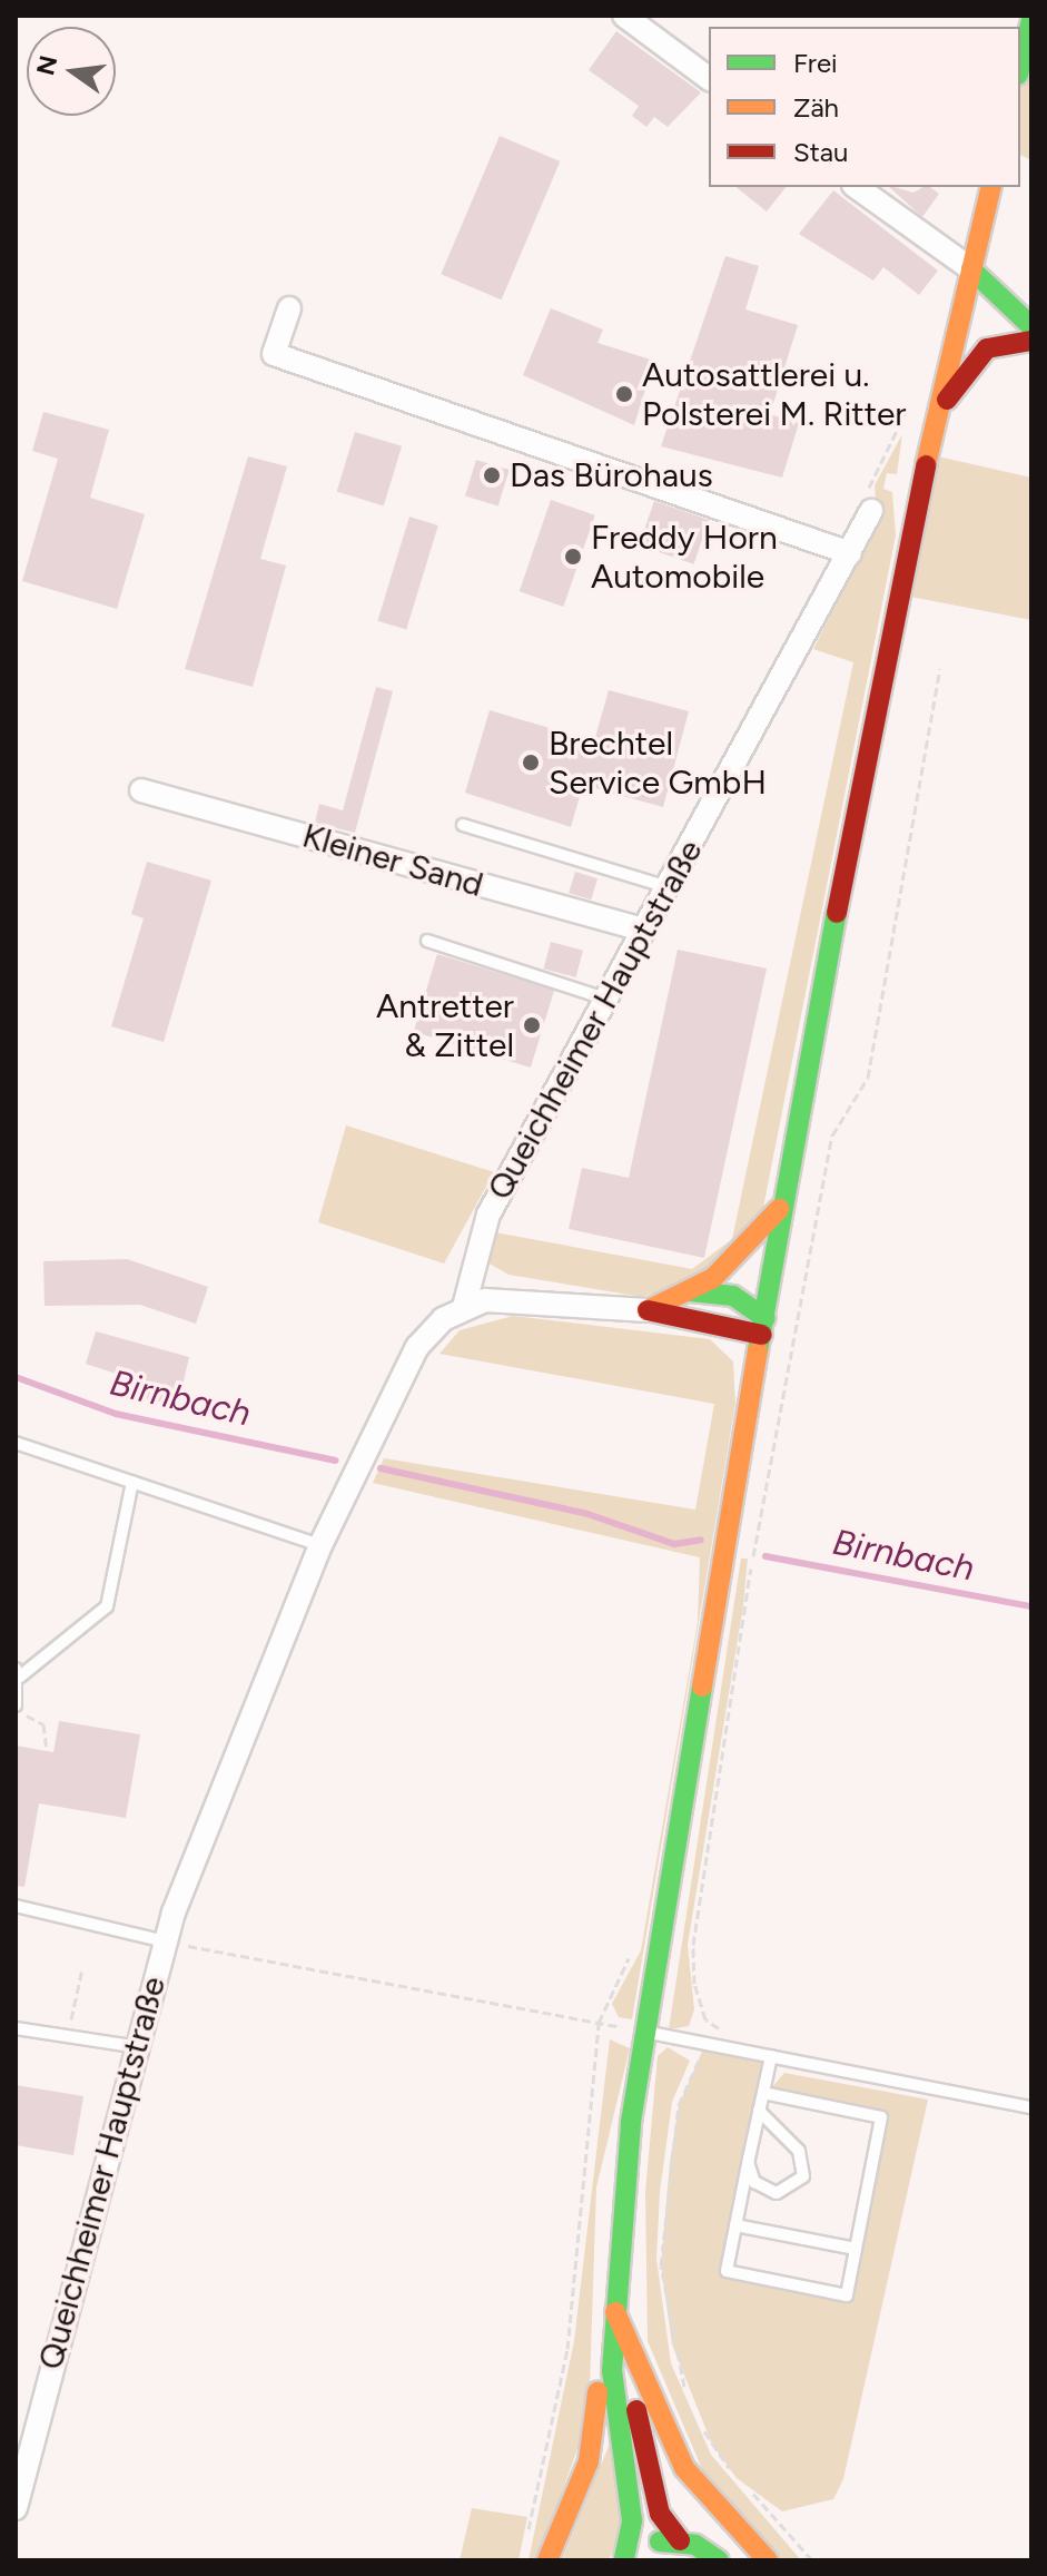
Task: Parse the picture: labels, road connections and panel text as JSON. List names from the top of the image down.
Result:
{
  "streets": {
    "street": ["Kleiner Sand", "Queichheimer Hauptstraße"]
  },
  "crossings": [
    ["Kleiner Sand", "Queichheimer Hauptstraße"]
  ],
  "water": ["Birnbach"],
  "places": [
    "Autosattlerei u. Polsterei M. Ritter",
    "Das Bürohaus",
    "Freddy Horn Automobile",
    "Brechtel Service GmbH",
    "Antretter & Zittel"
  ],
  "legend": ["Frei", "Zäh", "Stau"],
  "north": "left"
}
